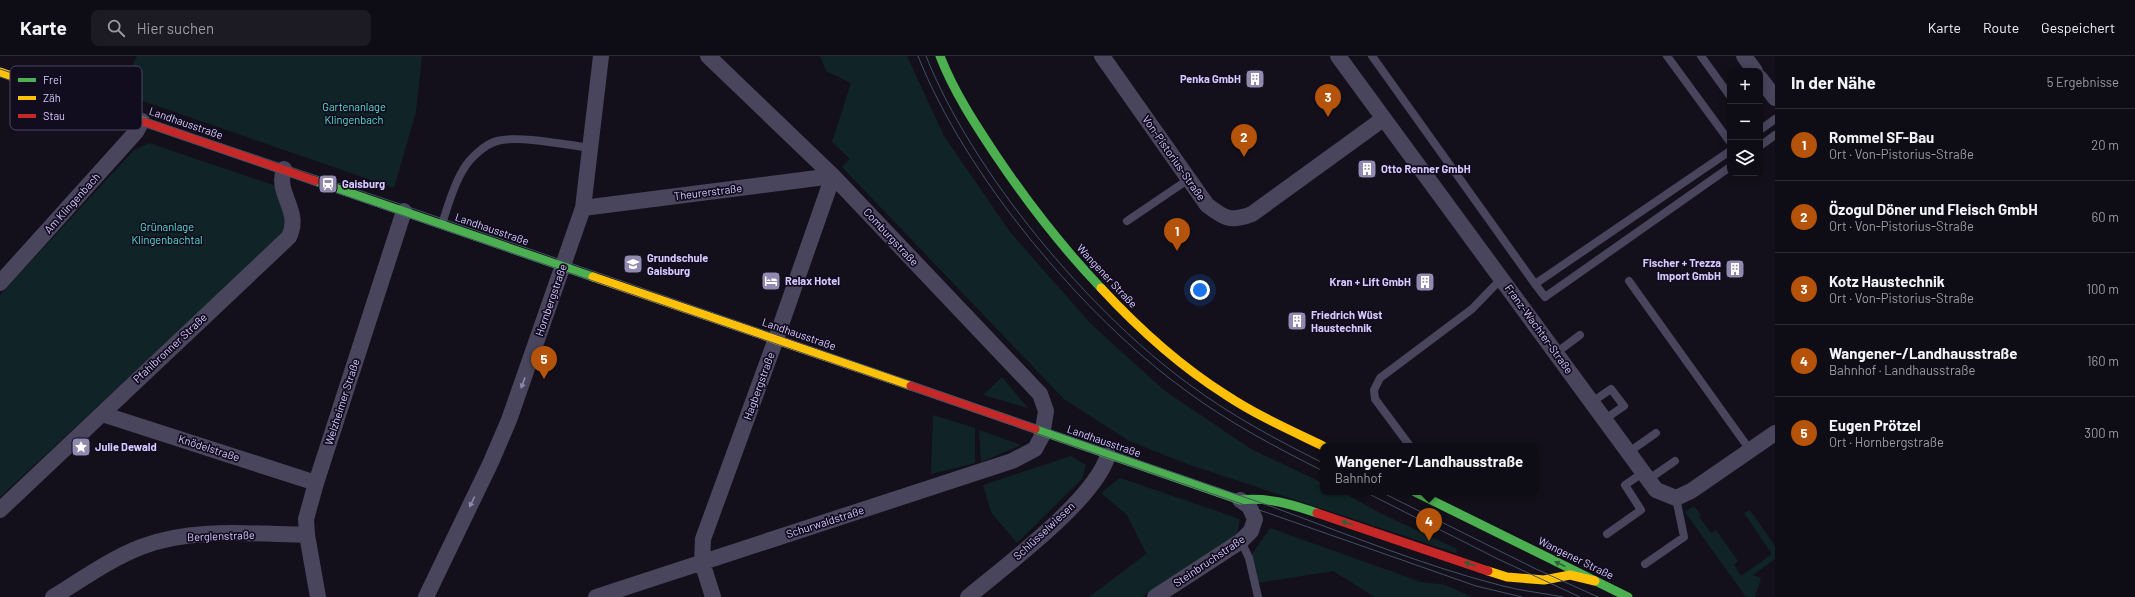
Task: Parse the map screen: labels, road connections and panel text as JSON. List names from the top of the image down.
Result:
{
  "streets": {
    "street": [
      "Landhausstraße",
      "Von-Pistorius-Straße",
      "Theurerstraße",
      "Am Klingenbach",
      "Comburgstraße",
      "Wangener Straße",
      "Hornbergstraße",
      "Franz-Wachter-Straße",
      "Pfahlbronner Straße",
      "Hagbergstraße",
      "Welzheimer Straße",
      "Knödelstraße",
      "Schurwaldstraße",
      "Schlüsselwiesen",
      "Berglenstraße",
      "Steinbruchstraße"
    ]
  },
  "crossings": [
    ["Landhausstraße", "Comburgstraße"],
    ["Landhausstraße", "Wangener Straße"],
    ["Landhausstraße", "Hornbergstraße"],
    ["Landhausstraße", "Pfahlbronner Straße"],
    ["Landhausstraße", "Hagbergstraße"],
    ["Landhausstraße", "Welzheimer Straße"],
    ["Landhausstraße", "Schurwaldstraße"],
    ["Landhausstraße", "Schlüsselwiesen"],
    ["Landhausstraße", "Steinbruchstraße"],
    ["Von-Pistorius-Straße", "Franz-Wachter-Straße"],
    ["Theurerstraße", "Comburgstraße"],
    ["Theurerstraße", "Hornbergstraße"],
    ["Theurerstraße", "Hagbergstraße"],
    ["Comburgstraße", "Hagbergstraße"],
    ["Comburgstraße", "Schurwaldstraße"],
    ["Pfahlbronner Straße", "Knödelstraße"],
    ["Hagbergstraße", "Schurwaldstraße"],
    ["Welzheimer Straße", "Knödelstraße"],
    ["Welzheimer Straße", "Berglenstraße"]
  ],
  "one_way": ["Hornbergstraße"],
  "parks": ["Gartenanlage Klingenbach", "Grünanlage Klingenbachtal"],
  "places": {
    "building": [
      "Penka GmbH",
      "Otto Renner GmbH",
      "Fischer + Trezza Import GmbH",
      "Kran + Lift GmbH",
      "Friedrich Wüst Haustechnik"
    ],
    "station": ["Gaisburg"],
    "school or university": ["Grundschule Gaisburg"],
    "hotel": ["Relax Hotel"],
    "place": ["Julie Dewald"]
  },
  "legend": ["Frei", "Zäh", "Stau"],
  "page": {
    "header": "Karte",
    "search": "Hier suchen",
    "nav": ["Karte", "Route", "Gespeichert"],
    "heading": ["In der Nähe", "5 Ergebnisse"],
    "map_buttons": ["+", "−"],
    "pins": [
      "3",
      "2",
      "1",
      "5",
      "4"
    ],
    "list": [
      {
        "mark": "1",
        "name": "Rommel SF-Bau",
        "note": "Ort · Von-Pistorius-Straße",
        "value": "20 m"
      },
      {
        "mark": "2",
        "name": "Özogul Döner und Fleisch GmbH",
        "note": "Ort · Von-Pistorius-Straße",
        "value": "60 m"
      },
      {
        "mark": "3",
        "name": "Kotz Haustechnik",
        "note": "Ort · Von-Pistorius-Straße",
        "value": "100 m"
      },
      {
        "mark": "4",
        "name": "Wangener-/Landhausstraße",
        "note": "Bahnhof · Landhausstraße",
        "value": "160 m"
      },
      {
        "mark": "5",
        "name": "Eugen Prötzel",
        "note": "Ort · Hornbergstraße",
        "value": "300 m"
      }
    ],
    "popup": ["Wangener-/Landhausstraße", "Bahnhof"]
  }
}
